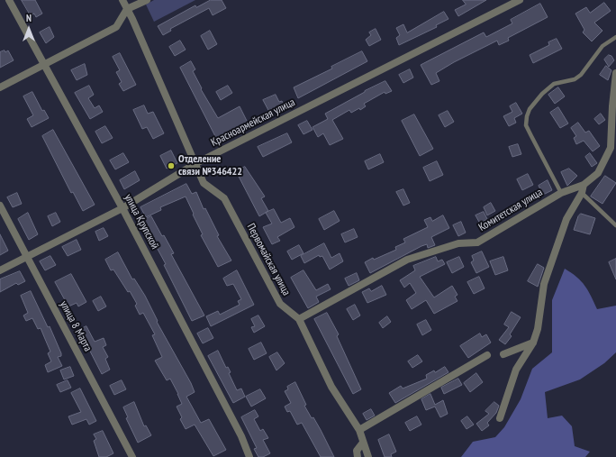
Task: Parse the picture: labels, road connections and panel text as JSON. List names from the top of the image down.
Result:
{
  "streets": {
    "street": [
      "Красноармейская улица",
      "Комитетская улица",
      "улица Крупской",
      "Первомайская улица",
      "улица 8 Марта"
    ]
  },
  "crossings": [
    ["Красноармейская улица", "улица Крупской"],
    ["Красноармейская улица", "Первомайская улица"],
    ["Красноармейская улица", "улица 8 Марта"],
    ["Комитетская улица", "Первомайская улица"]
  ],
  "places": ["Отделение связи №346422"],
  "north": "top"
}
